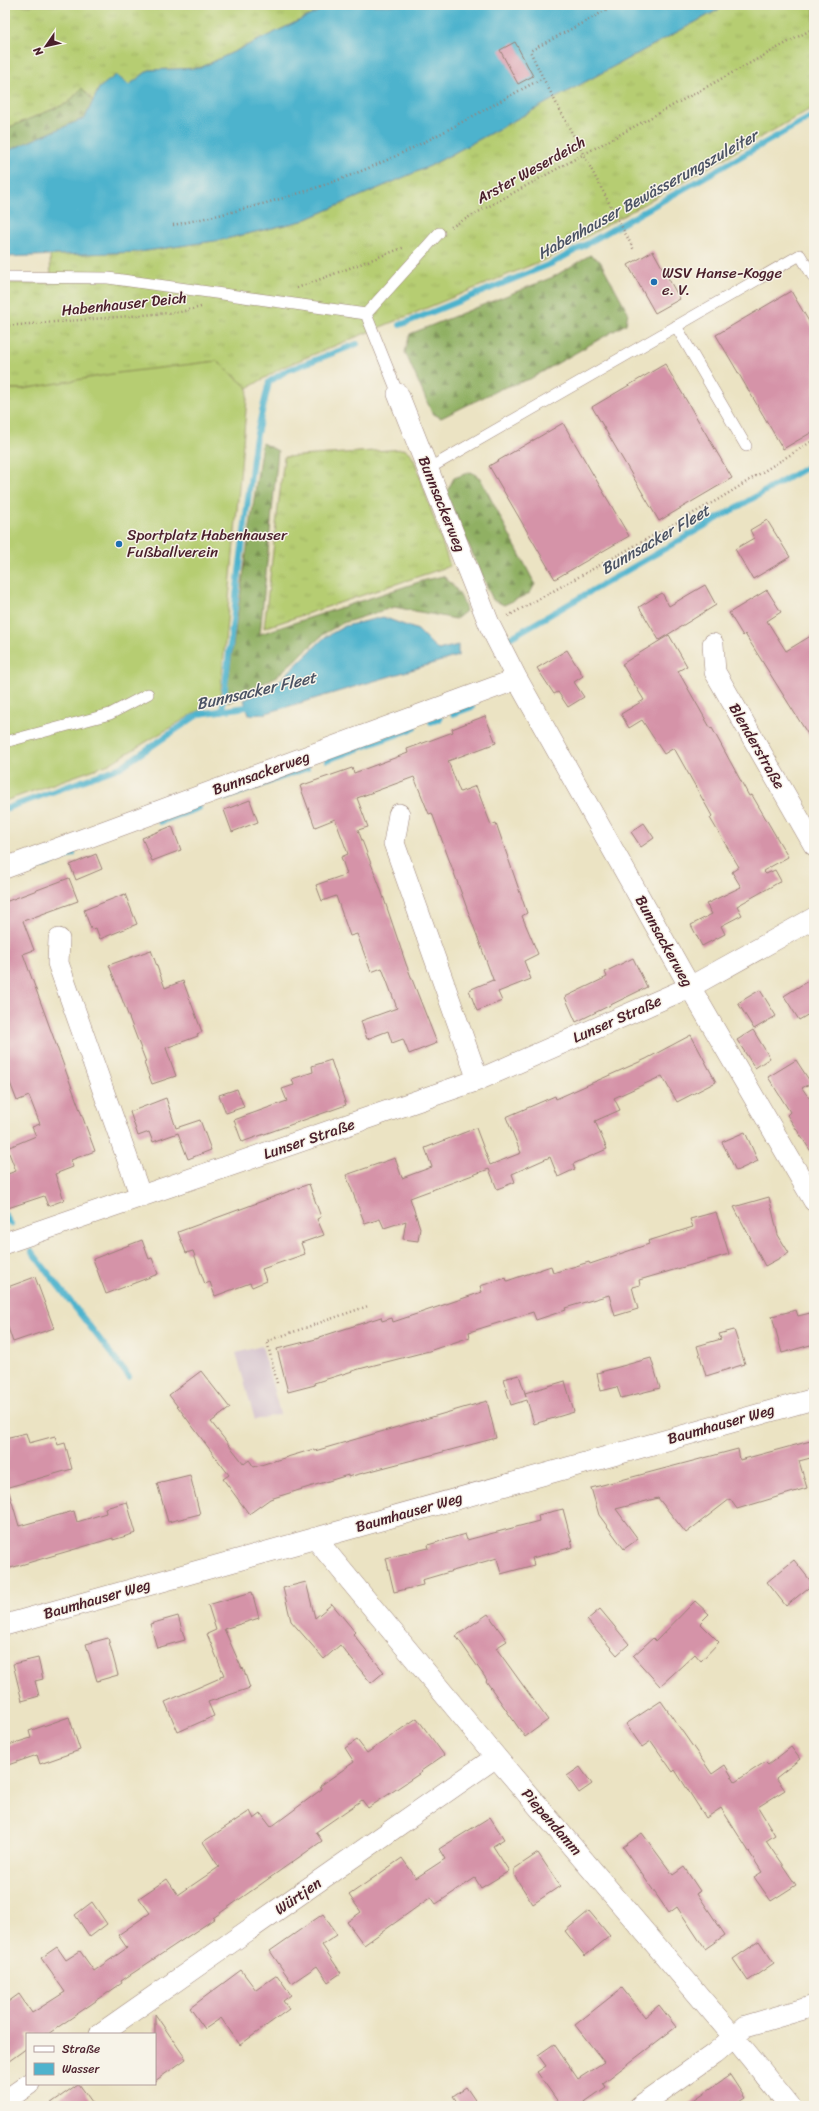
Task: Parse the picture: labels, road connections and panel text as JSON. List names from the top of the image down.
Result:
{
  "streets": {
    "street": [
      "Bunnsackerweg",
      "Blenderstraße",
      "Lunser Straße",
      "Baumhauser Weg",
      "Piependamm",
      "Würtjen"
    ],
    "path": ["Arster Weserdeich", "Habenhauser Deich"]
  },
  "crossings": [
    ["Bunnsackerweg", "Lunser Straße"],
    ["Baumhauser Weg", "Piependamm"],
    ["Piependamm", "Würtjen"]
  ],
  "water": ["Habenhauser Bewässerungszuleiter", "Bunnsacker Fleet"],
  "places": ["WSV Hanse-Kogge e. V.", "Sportplatz Habenhauser Fußballverein"],
  "legend": ["Straße", "Wasser"],
  "north": "bottom left"
}
